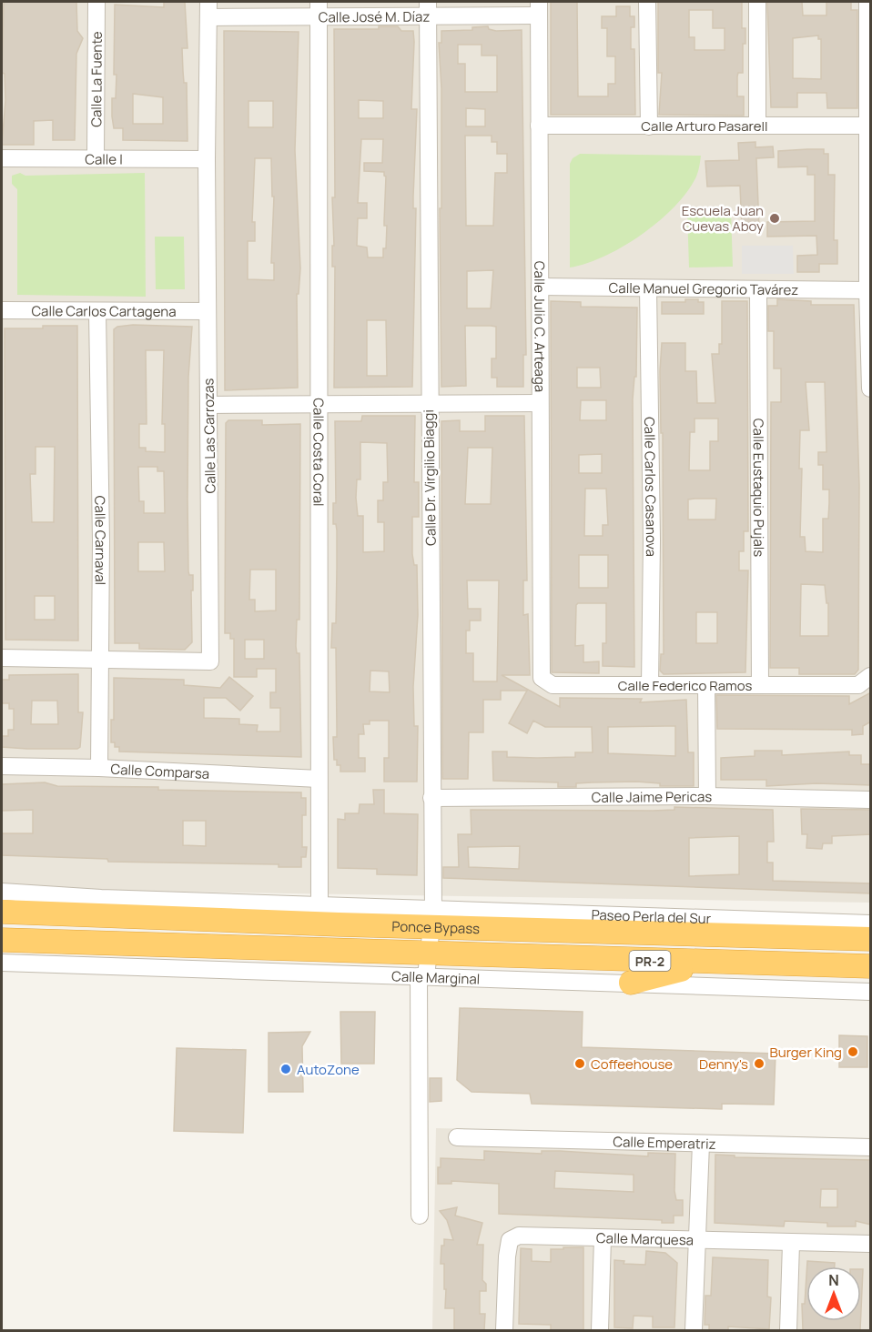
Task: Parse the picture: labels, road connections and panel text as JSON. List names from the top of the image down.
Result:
{
  "streets": {
    "highway": ["Ponce Bypass", "PR-2"],
    "street": [
      "Calle José M. Díaz",
      "Calle La Fuente",
      "Calle Arturo Pasarell",
      "Calle I",
      "Calle Manuel Gregorio Tavárez",
      "Calle Carlos Cartagena",
      "Calle Julio C. Arteaga",
      "Calle Las Carrozas",
      "Calle Costa Coral",
      "Calle Dr. Virgilio Biaggi",
      "Calle Carlos Casanova",
      "Calle Eustaquio Pujals",
      "Calle Carnaval",
      "Calle Federico Ramos",
      "Calle Comparsa",
      "Calle Jaime Pericas",
      "Paseo Perla del Sur",
      "Calle Marginal",
      "Calle Emperatriz",
      "Calle Marquesa"
    ]
  },
  "crossings": [
    ["Calle José M. Díaz", "Calle Julio C. Arteaga"],
    ["Calle José M. Díaz", "Calle Las Carrozas"],
    ["Calle José M. Díaz", "Calle Costa Coral"],
    ["Calle José M. Díaz", "Calle Dr. Virgilio Biaggi"],
    ["Calle La Fuente", "Calle I"],
    ["Calle Arturo Pasarell", "Calle Julio C. Arteaga"],
    ["Calle I", "Calle Las Carrozas"],
    ["Calle Manuel Gregorio Tavárez", "Calle Julio C. Arteaga"],
    ["Calle Manuel Gregorio Tavárez", "Calle Carlos Casanova"],
    ["Calle Manuel Gregorio Tavárez", "Calle Eustaquio Pujals"],
    ["Calle Carlos Cartagena", "Calle Las Carrozas"],
    ["Calle Carlos Cartagena", "Calle Carnaval"],
    ["Calle Julio C. Arteaga", "Calle Federico Ramos"],
    ["Calle Las Carrozas", "Calle Carnaval"],
    ["Calle Costa Coral", "Calle Comparsa"],
    ["Calle Costa Coral", "Paseo Perla del Sur"],
    ["Calle Dr. Virgilio Biaggi", "Calle Jaime Pericas"],
    ["Calle Dr. Virgilio Biaggi", "Paseo Perla del Sur"],
    ["Calle Dr. Virgilio Biaggi", "Ponce Bypass"],
    ["Calle Dr. Virgilio Biaggi", "Calle Marginal"],
    ["Calle Carlos Casanova", "Calle Federico Ramos"],
    ["Calle Eustaquio Pujals", "Calle Federico Ramos"],
    ["Calle Carnaval", "Calle Comparsa"],
    ["Paseo Perla del Sur", "Ponce Bypass"],
    ["Ponce Bypass", "Calle Marginal"]
  ],
  "places": [
    "Escuela Juan Cuevas Aboy",
    "Burger King",
    "Coffeehouse",
    "Denny's",
    "AutoZone"
  ],
  "north": "top"
}
